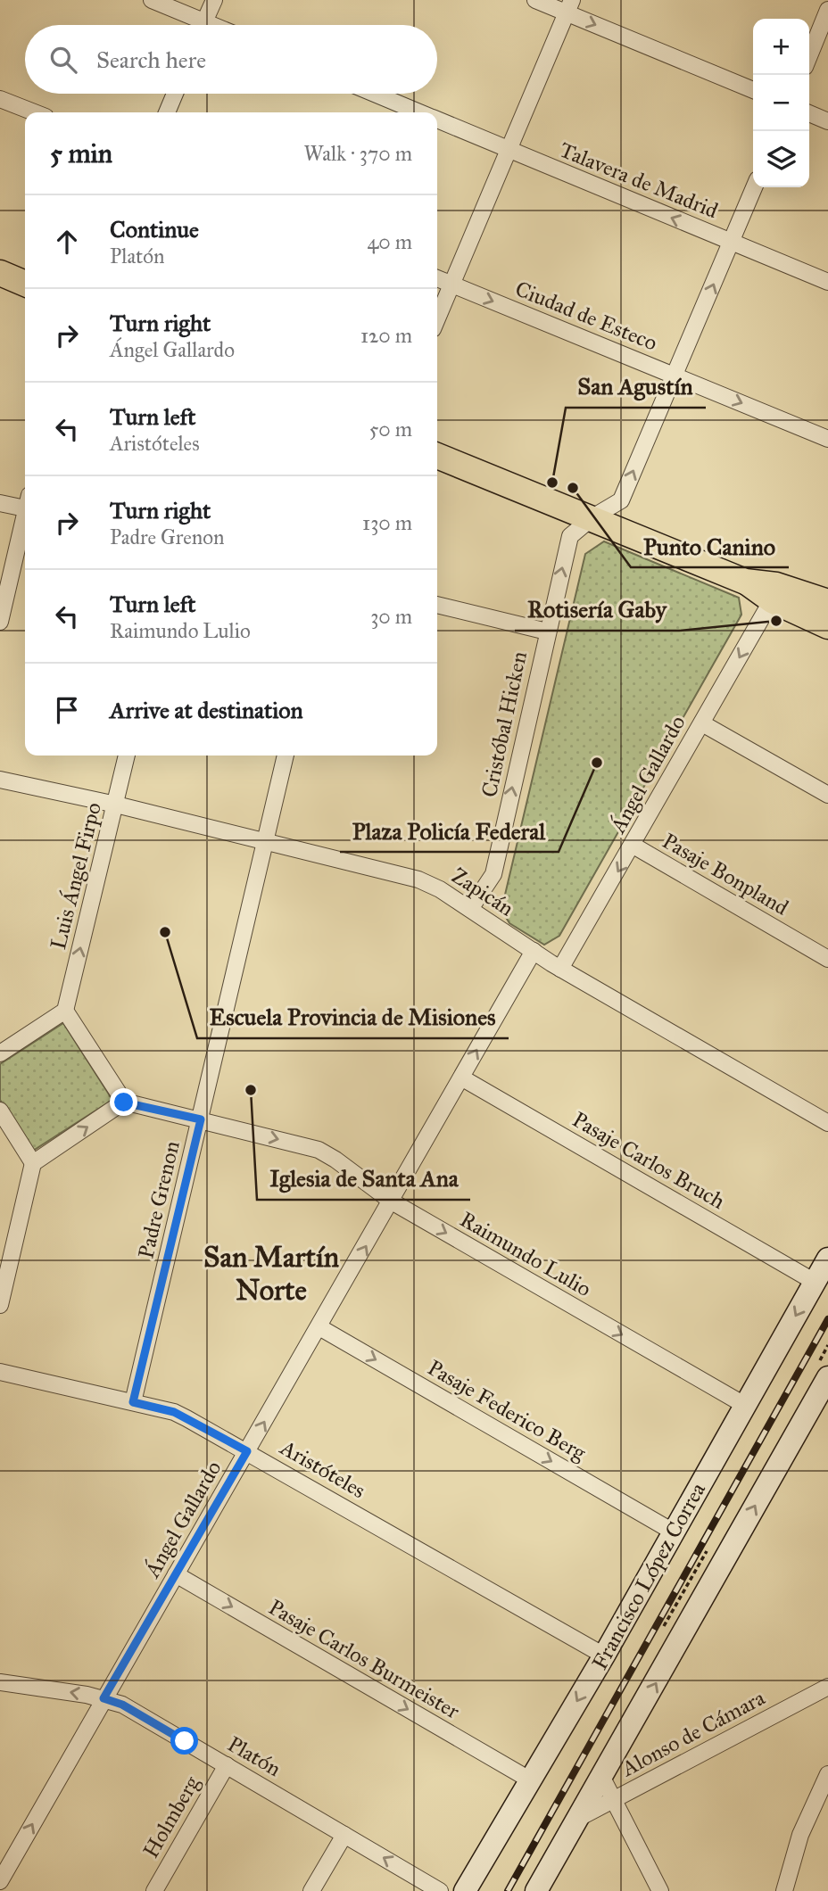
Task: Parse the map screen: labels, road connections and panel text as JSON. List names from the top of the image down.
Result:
{
  "streets": {
    "main road": ["Francisco López Correa"],
    "street": [
      "Talavera de Madrid",
      "Ciudad de Esteco",
      "Cristóbal Hicken",
      "Ángel Gallardo",
      "Pasaje Bonpland",
      "Luis Ángel Firpo",
      "Zapicán",
      "Pasaje Carlos Bruch",
      "Padre Grenon",
      "Raimundo Lulio",
      "Pasaje Federico Berg",
      "Aristóteles",
      "Pasaje Carlos Burmeister",
      "Alonso de Cámara",
      "Platón",
      "Holmberg"
    ]
  },
  "crossings": [
    ["Talavera de Madrid", "Cristóbal Hicken"],
    ["Ciudad de Esteco", "Cristóbal Hicken"],
    ["Cristóbal Hicken", "Zapicán"],
    ["Ángel Gallardo", "Pasaje Bonpland"],
    ["Ángel Gallardo", "Zapicán"],
    ["Ángel Gallardo", "Pasaje Carlos Bruch"],
    ["Ángel Gallardo", "Raimundo Lulio"],
    ["Ángel Gallardo", "Pasaje Federico Berg"],
    ["Ángel Gallardo", "Aristóteles"],
    ["Ángel Gallardo", "Pasaje Carlos Burmeister"],
    ["Ángel Gallardo", "Platón"],
    ["Luis Ángel Firpo", "Zapicán"],
    ["Zapicán", "Padre Grenon"],
    ["Pasaje Carlos Bruch", "Francisco López Correa"],
    ["Padre Grenon", "Raimundo Lulio"],
    ["Padre Grenon", "Aristóteles"],
    ["Raimundo Lulio", "Francisco López Correa"],
    ["Pasaje Federico Berg", "Francisco López Correa"],
    ["Aristóteles", "Francisco López Correa"],
    ["Francisco López Correa", "Pasaje Carlos Burmeister"],
    ["Platón", "Holmberg"]
  ],
  "one_way": [
    "Talavera de Madrid",
    "Ciudad de Esteco",
    "Cristóbal Hicken",
    "Luis Ángel Firpo",
    "Raimundo Lulio",
    "Pasaje Federico Berg",
    "Pasaje Carlos Burmeister",
    "Platón"
  ],
  "districts": ["San Martín Norte"],
  "places": [
    "San Agustín",
    "Punto Canino",
    "Rotisería Gaby",
    "Plaza Policía Federal",
    "Escuela Provincia de Misiones",
    "Iglesia de Santa Ana"
  ],
  "page": {
    "map_buttons": ["+", "−"],
    "search": "Search here",
    "heading": ["5 min", "Walk · 370 m"],
    "list": [
      ["Continue", "Platón", "40 m"],
      ["Turn right", "Ángel Gallardo", "120 m"],
      ["Turn left", "Aristóteles", "50 m"],
      ["Turn right", "Padre Grenon", "130 m"],
      ["Turn left", "Raimundo Lulio", "30 m"],
      "Arrive at destination"
    ]
  }
}
